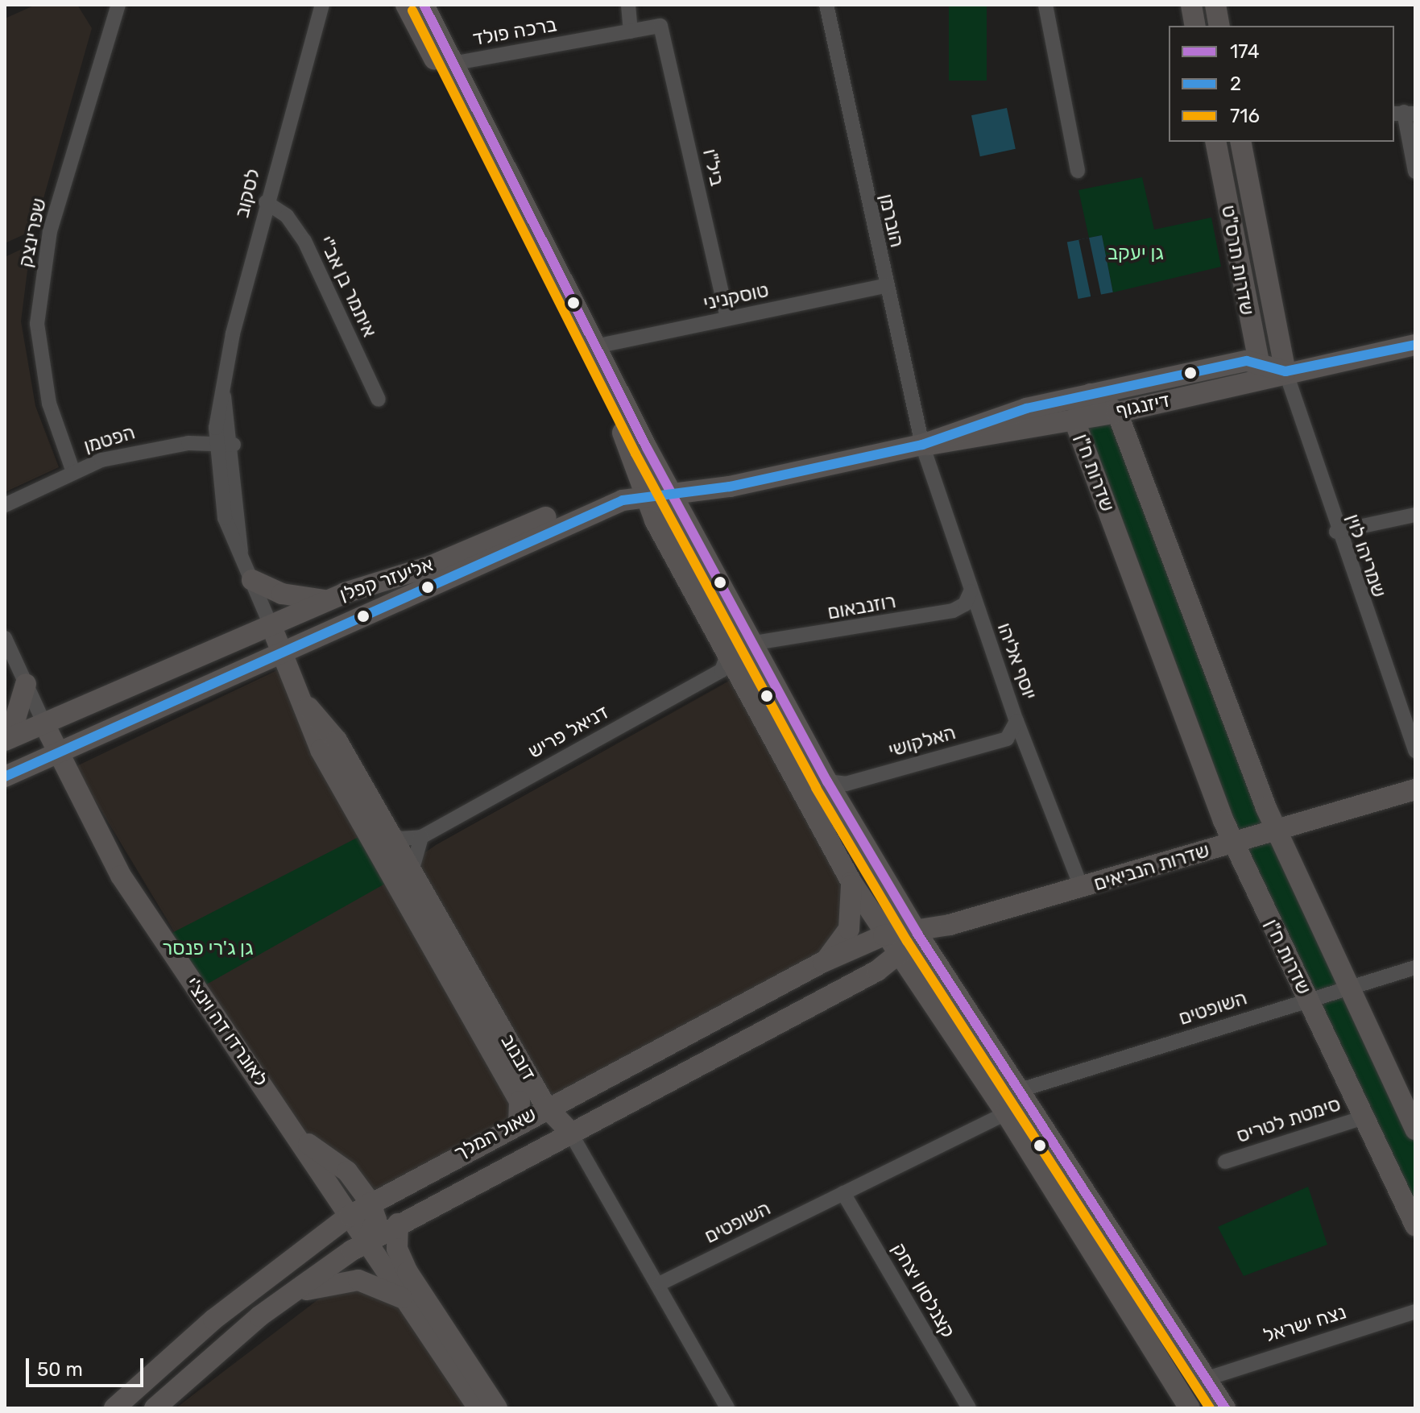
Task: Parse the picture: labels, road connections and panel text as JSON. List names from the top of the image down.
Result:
{
  "streets": {
    "street": [
      "ברכה פולד",
      "ביל\"ו",
      "לסקוב",
      "הוברמן",
      "שפרינצק",
      "שדרות תרס\"ט",
      "איתמר בן אב\"י",
      "טוסקניני",
      "דיזנגוף",
      "הפטמן",
      "שדרות ח\"ן",
      "שמריהו לוין",
      "אליעזר קפלן",
      "רוזנבאום",
      "יוסף אליהו",
      "דניאל פריש",
      "האלקושי",
      "שדרות הנביאים",
      "השופטים",
      "לאונרדו דה וינצ'י",
      "דובנוב",
      "סימטת לטריס",
      "שאול המלך",
      "קצנלסון יצחק",
      "נצח ישראל"
    ]
  },
  "crossings": [
    ["ברכה פולד", "ביל\"ו"],
    ["ביל\"ו", "טוסקניני"],
    ["לסקוב", "איתמר בן אב\"י"],
    ["לסקוב", "הפטמן"],
    ["לסקוב", "אליעזר קפלן"],
    ["לסקוב", "דובנוב"],
    ["הוברמן", "טוסקניני"],
    ["הוברמן", "דיזנגוף"],
    ["הוברמן", "יוסף אליהו"],
    ["שפרינצק", "הפטמן"],
    ["שדרות תרס\"ט", "דיזנגוף"],
    ["שדרות תרס\"ט", "שמריהו לוין"],
    ["דיזנגוף", "שדרות ח\"ן"],
    ["דיזנגוף", "שמריהו לוין"],
    ["דיזנגוף", "יוסף אליהו"],
    ["שדרות ח\"ן", "שדרות הנביאים"],
    ["שדרות ח\"ן", "השופטים"],
    ["שדרות ח\"ן", "סימטת לטריס"],
    ["אליעזר קפלן", "לאונרדו דה וינצ'י"],
    ["אליעזר קפלן", "דובנוב"],
    ["רוזנבאום", "יוסף אליהו"],
    ["יוסף אליהו", "האלקושי"],
    ["יוסף אליהו", "שדרות הנביאים"],
    ["שדרות הנביאים", "שאול המלך"],
    ["השופטים", "דובנוב"],
    ["השופטים", "קצנלסון יצחק"],
    ["לאונרדו דה וינצ'י", "שאול המלך"],
    ["דובנוב", "שאול המלך"]
  ],
  "parks": ["גן יעקב", "גן ג'רי פנסר"],
  "lines": ["transit line 174", "transit line 716", "transit line 2"],
  "legend": ["174", "2", "716"],
  "scale_bar": "50 m"
}
